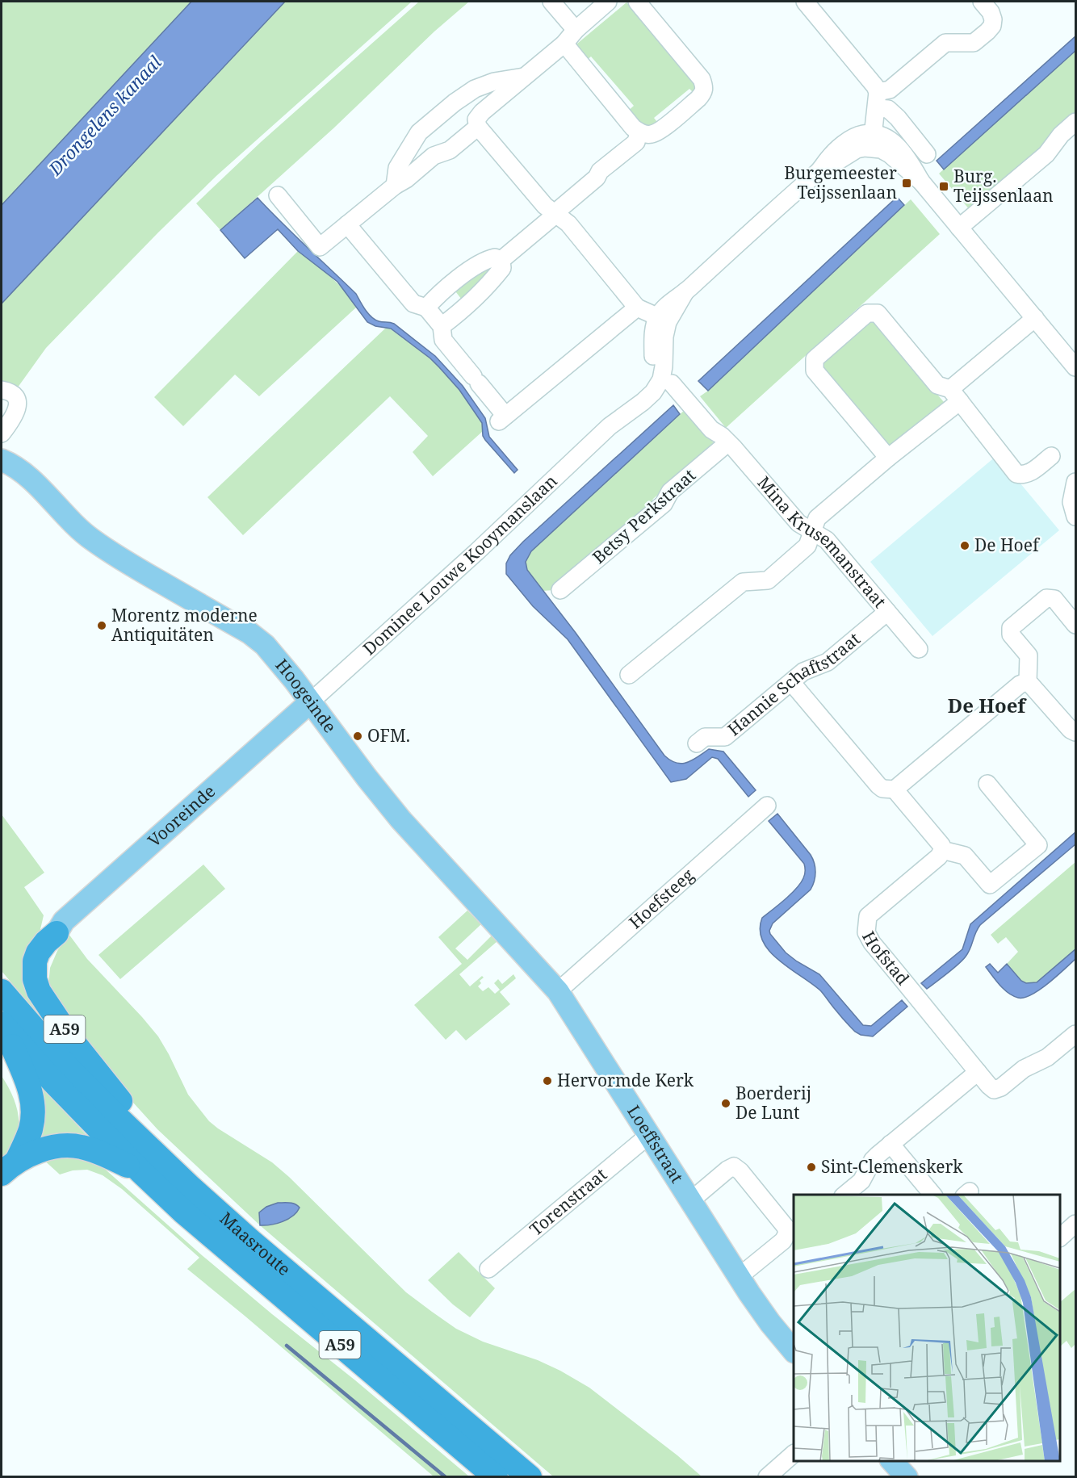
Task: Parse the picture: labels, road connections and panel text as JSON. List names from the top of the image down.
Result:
{
  "streets": {
    "highway": ["A59", "Maasroute"],
    "main road": ["Hoogeinde", "Vooreinde", "Loeffstraat"],
    "street": [
      "Betsy Perkstraat",
      "Mina Krusemanstraat",
      "Dominee Louwe Kooymanslaan",
      "Hannie Schaftstraat",
      "Hoefsteeg",
      "Hofstad",
      "Torenstraat"
    ]
  },
  "crossings": [
    ["Betsy Perkstraat", "Mina Krusemanstraat"],
    ["Mina Krusemanstraat", "Dominee Louwe Kooymanslaan"],
    ["Mina Krusemanstraat", "Hannie Schaftstraat"],
    ["Dominee Louwe Kooymanslaan", "Hoogeinde"],
    ["Dominee Louwe Kooymanslaan", "Vooreinde"],
    ["Hoogeinde", "Vooreinde"],
    ["Hoogeinde", "Hoefsteeg"],
    ["Hoogeinde", "Loeffstraat"],
    ["Vooreinde", "A59"],
    ["Hoefsteeg", "Loeffstraat"],
    ["A59", "Maasroute"],
    ["Loeffstraat", "Torenstraat"]
  ],
  "districts": ["De Hoef"],
  "water": ["Drongelens kanaal"],
  "places": {
    "transit": ["Burgemeester Teijssenlaan", "Burg. Teijssenlaan"],
    "other": [
      "De Hoef",
      "Morentz moderne Antiquitäten",
      "OFM.",
      "Hervormde Kerk",
      "Boerderij De Lunt",
      "Sint-Clemenskerk"
    ]
  }
}
